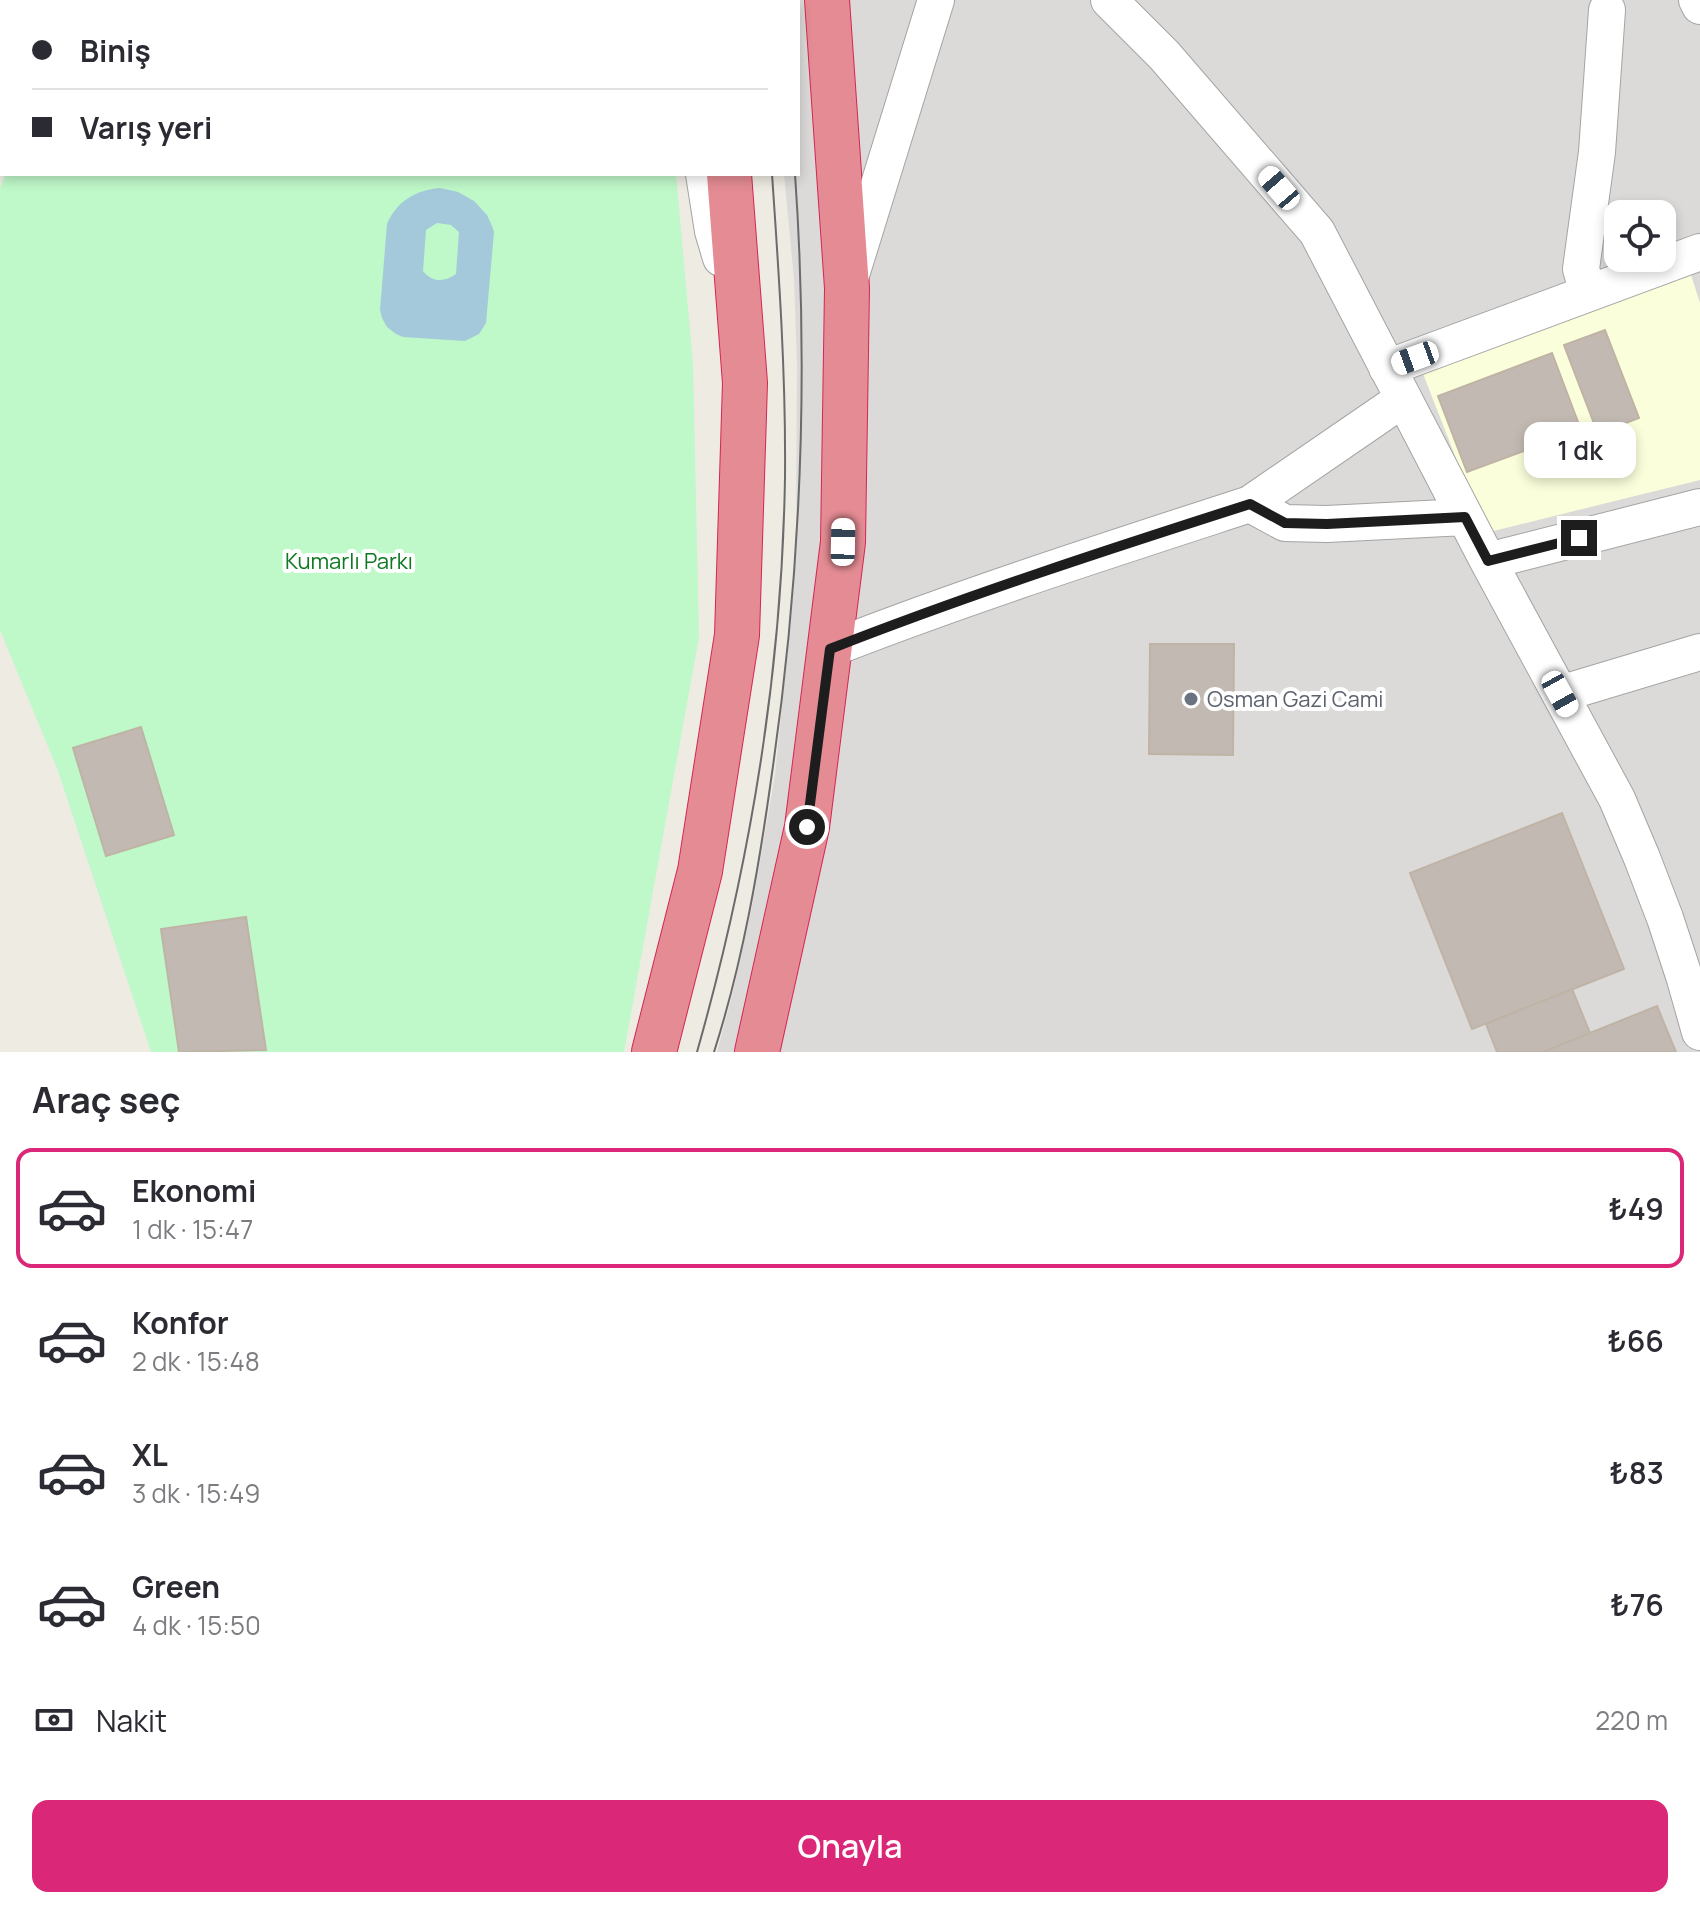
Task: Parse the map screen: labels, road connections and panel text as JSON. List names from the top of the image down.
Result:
{
  "parks": ["Kumarlı Parkı"],
  "places": ["Osman Gazi Cami"],
  "page": {
    "banner": ["Biniş", "Varış yeri"],
    "bubble": "1 dk",
    "heading": "Araç seç",
    "list": [
      {
        "name": "Ekonomi",
        "note": "1 dk · 15:47",
        "value": "₺49"
      },
      {
        "name": "Konfor",
        "note": "2 dk · 15:48",
        "value": "₺66"
      },
      {
        "name": "XL",
        "note": "3 dk · 15:49",
        "value": "₺83"
      },
      {
        "name": "Green",
        "note": "4 dk · 15:50",
        "value": "₺76"
      }
    ],
    "pay": ["Nakit", "220 m"],
    "buttons": "Onayla"
  }
}
